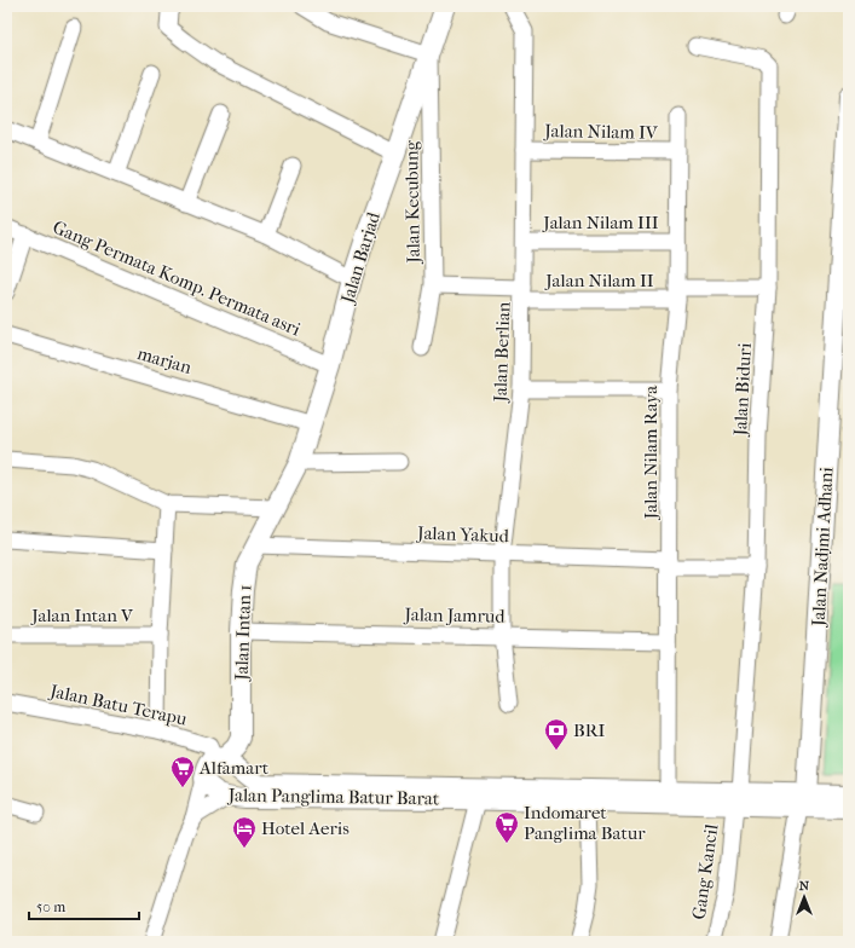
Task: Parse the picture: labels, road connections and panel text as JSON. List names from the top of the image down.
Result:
{
  "streets": {
    "main road": [
      "Jalan Barjad",
      "Jalan Nadjmi Adhani",
      "Jalan Intan 1",
      "Jalan Panglima Batur Barat"
    ],
    "street": [
      "Jalan Nilam IV",
      "Jalan Kecubung",
      "Jalan Nilam III",
      "Gang Permata Komp. Permata asri",
      "Jalan Nilam II",
      "Jalan Berlian",
      "marjan",
      "Jalan Biduri",
      "Jalan Nilam Raya",
      "Jalan Yakud",
      "Jalan Intan V",
      "Jalan Jamrud",
      "Jalan Batu Terapu",
      "Gang Kancil"
    ]
  },
  "crossings": [
    ["Jalan Nilam IV", "Jalan Berlian"],
    ["Jalan Nilam IV", "Jalan Nilam Raya"],
    ["Jalan Kecubung", "Jalan Barjad"],
    ["Jalan Kecubung", "Jalan Nilam II"],
    ["Jalan Nilam III", "Jalan Berlian"],
    ["Jalan Nilam III", "Jalan Nilam Raya"],
    ["Jalan Barjad", "Gang Permata Komp. Permata asri"],
    ["Jalan Barjad", "marjan"],
    ["Jalan Barjad", "Jalan Intan 1"],
    ["Jalan Nilam II", "Jalan Berlian"],
    ["Jalan Nilam II", "Jalan Biduri"],
    ["Jalan Nilam II", "Jalan Nilam Raya"],
    ["Jalan Berlian", "Jalan Yakud"],
    ["Jalan Berlian", "Jalan Jamrud"],
    ["Jalan Biduri", "Jalan Yakud"],
    ["Jalan Biduri", "Jalan Panglima Batur Barat"],
    ["Jalan Biduri", "Gang Kancil"],
    ["Jalan Nilam Raya", "Jalan Yakud"],
    ["Jalan Nilam Raya", "Jalan Jamrud"],
    ["Jalan Nilam Raya", "Jalan Panglima Batur Barat"],
    ["Jalan Yakud", "Jalan Intan 1"],
    ["Jalan Nadjmi Adhani", "Jalan Panglima Batur Barat"],
    ["Jalan Jamrud", "Jalan Intan 1"],
    ["Jalan Intan 1", "Jalan Batu Terapu"],
    ["Jalan Intan 1", "Jalan Panglima Batur Barat"],
    ["Jalan Batu Terapu", "Jalan Panglima Batur Barat"],
    ["Jalan Panglima Batur Barat", "Gang Kancil"]
  ],
  "places": {
    "bank": ["BRI"],
    "supermarket": ["Alfamart", "Indomaret Panglima Batur"],
    "hotel": ["Hotel Aeris"]
  },
  "scale_bar": "50 m",
  "north": "top"
}
